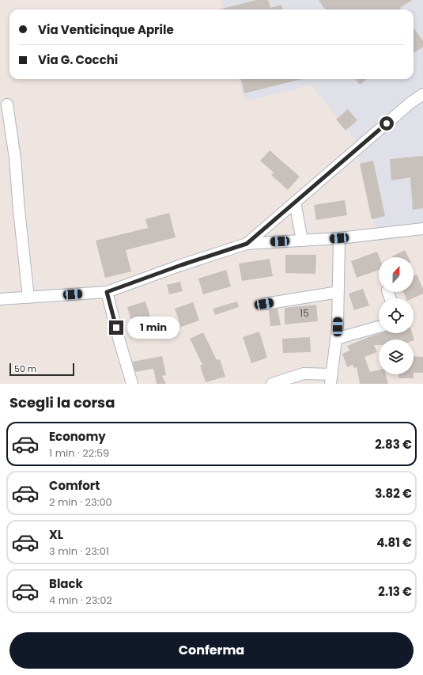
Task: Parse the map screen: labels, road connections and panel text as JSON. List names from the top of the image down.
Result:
{
  "house_numbers": ["15"],
  "scale_bar": "50 m",
  "north": "top",
  "page": {
    "banner": ["Via Venticinque Aprile", "Via G. Cocchi"],
    "bubble": "1 min",
    "scale": "50 m",
    "heading": "Scegli la corsa",
    "list": [
      {
        "name": "Economy",
        "note": "1 min · 22:59",
        "value": "2.83 €"
      },
      {
        "name": "Comfort",
        "note": "2 min · 23:00",
        "value": "3.82 €"
      },
      {
        "name": "XL",
        "note": "3 min · 23:01",
        "value": "4.81 €"
      },
      {
        "name": "Black",
        "note": "4 min · 23:02",
        "value": "2.13 €"
      }
    ],
    "buttons": "Conferma"
  }
}
